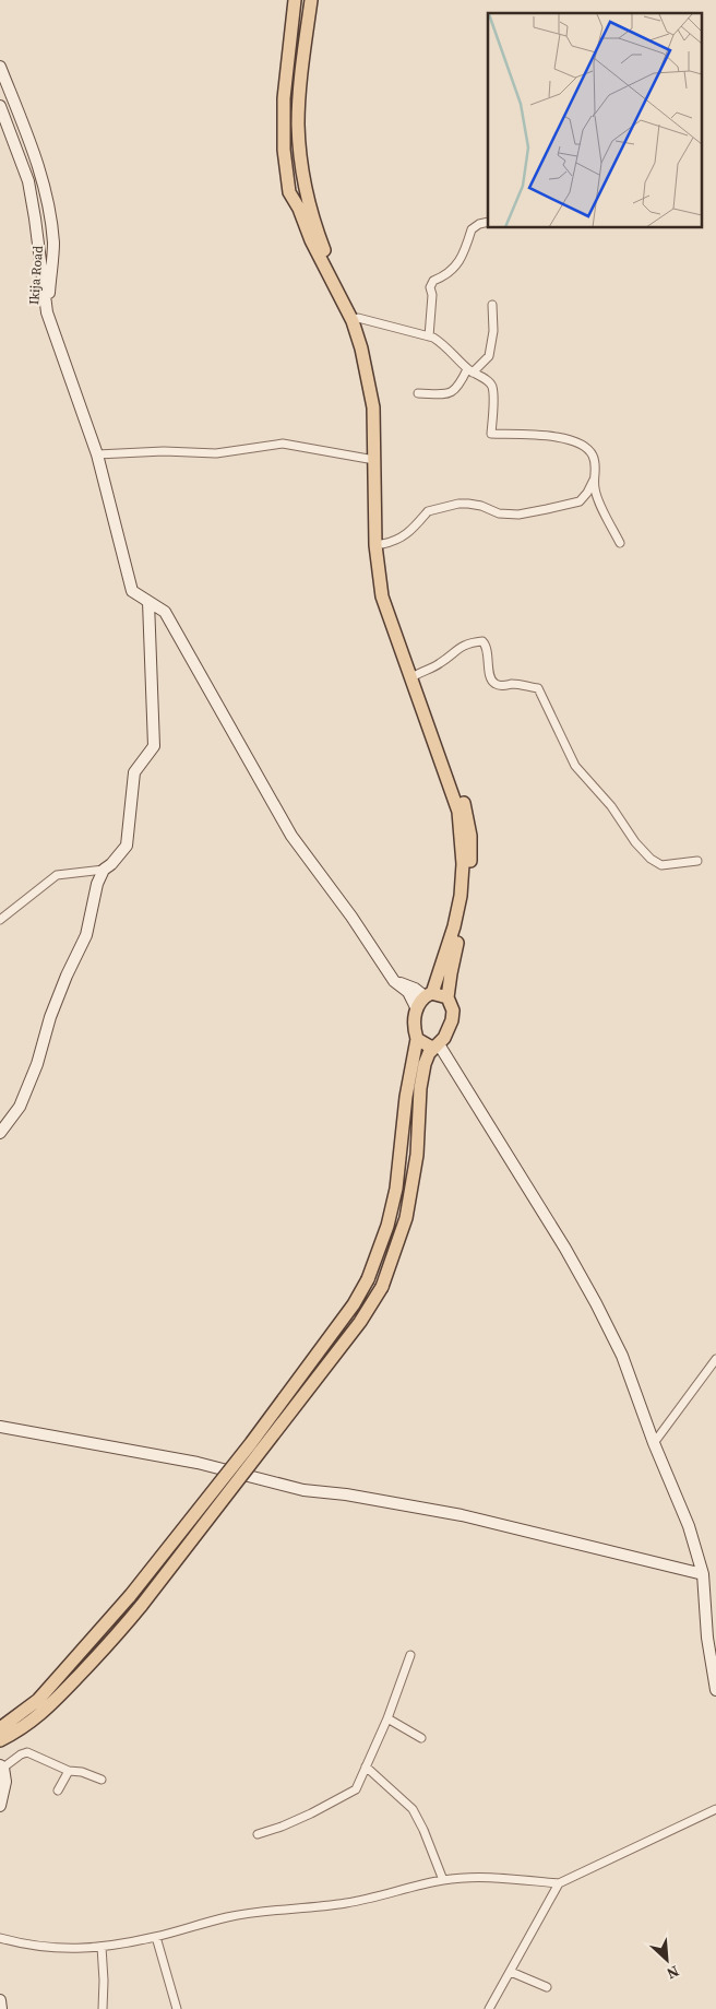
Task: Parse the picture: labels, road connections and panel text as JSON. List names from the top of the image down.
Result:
{
  "streets": {
    "street": ["Ikija Road"]
  },
  "north": "bottom right"
}
